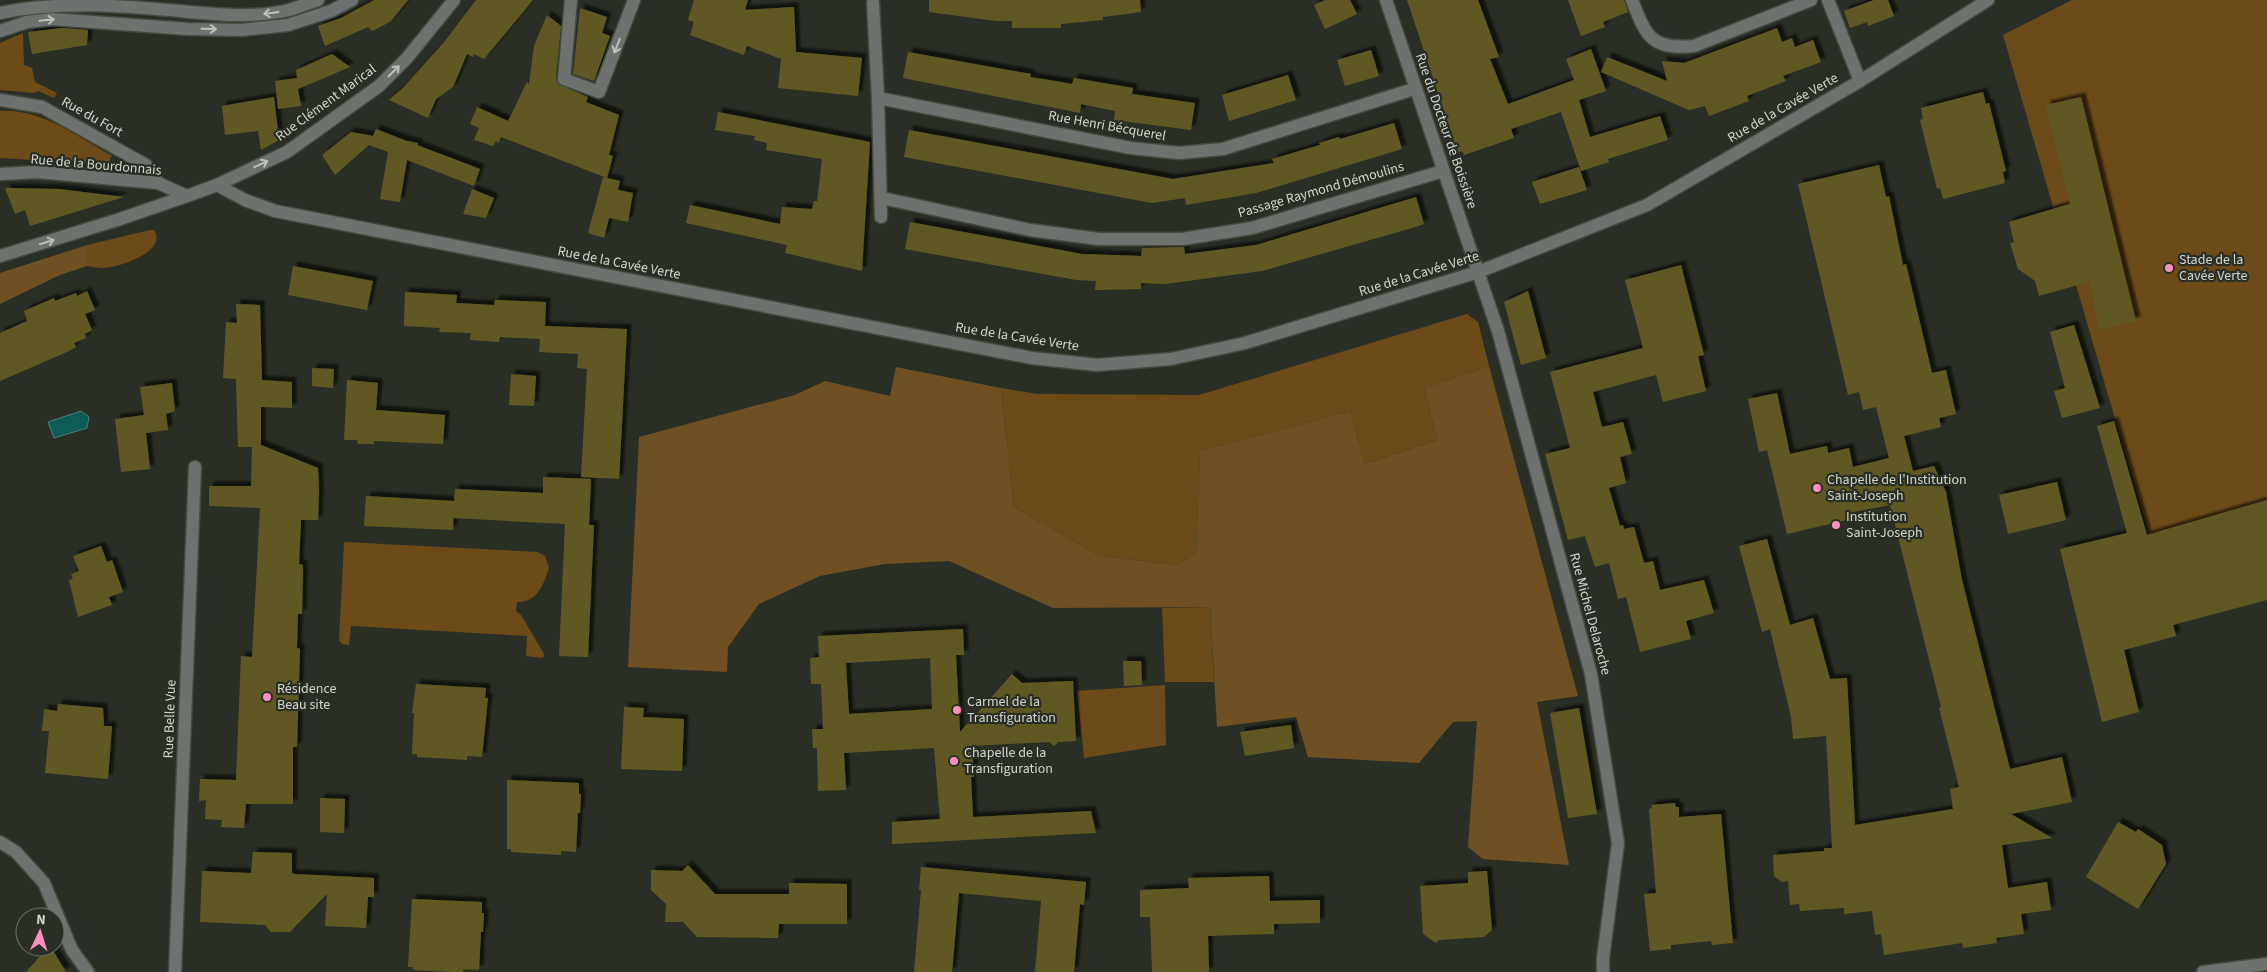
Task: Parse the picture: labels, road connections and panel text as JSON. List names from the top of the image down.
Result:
{
  "streets": {
    "street": [
      "Rue Clément Marical",
      "Rue de la Cavée Verte",
      "Rue du Fort",
      "Rue Henri Bécquerel",
      "Rue du Docteur de Boissière",
      "Rue de la Bourdonnais",
      "Passage Raymond Démoulins",
      "Rue Michel Delaroche",
      "Rue Belle Vue"
    ]
  },
  "crossings": [
    ["Rue Clément Marical", "Rue de la Cavée Verte"],
    ["Rue de la Cavée Verte", "Rue du Docteur de Boissière"],
    ["Rue de la Cavée Verte", "Rue Michel Delaroche"],
    ["Rue du Fort", "Rue de la Bourdonnais"],
    ["Rue Henri Bécquerel", "Rue du Docteur de Boissière"],
    ["Rue du Docteur de Boissière", "Passage Raymond Démoulins"],
    ["Rue du Docteur de Boissière", "Rue Michel Delaroche"]
  ],
  "one_way": ["Rue Clément Marical"],
  "places": [
    "Stade de la Cavée Verte",
    "Chapelle de l'Institution Saint-Joseph",
    "Institution Saint-Joseph",
    "Résidence Beau site",
    "Carmel de la Transfiguration",
    "Chapelle de la Transfiguration"
  ],
  "north": "top"
}
